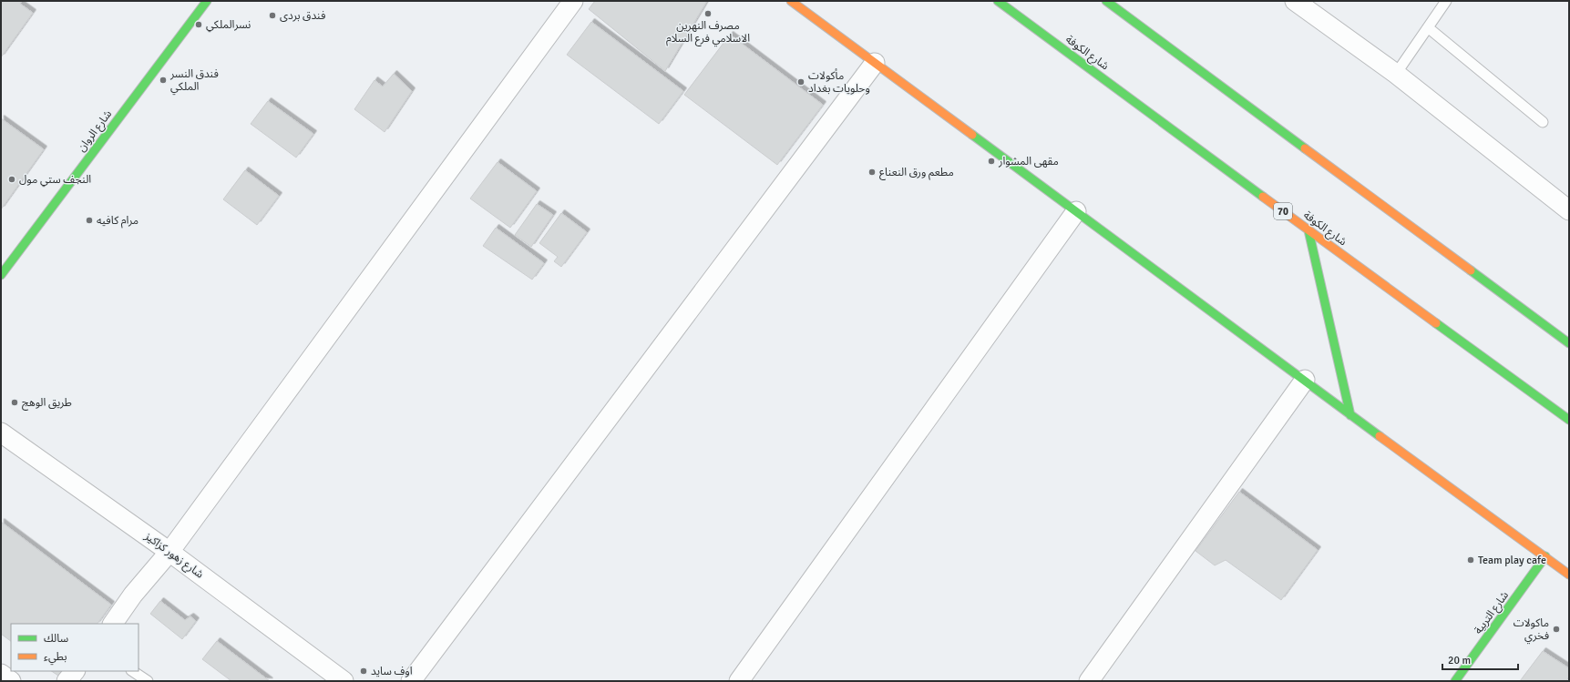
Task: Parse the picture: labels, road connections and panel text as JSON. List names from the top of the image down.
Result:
{
  "streets": {
    "main road": [
      "شارع الكوفة",
      "شارع الروان",
      "70",
      "شارع التربية"
    ],
    "street": ["شارع زهور كزاكيز"]
  },
  "places": [
    "مصرف النهرين الاسلامي فرع السلام",
    "فندق بردى",
    "نسرالملكي",
    "فندق النسر الملكي",
    "مأكولات وحلويات بغداد",
    "مقهى المشوار",
    "مطعم ورق النعناع",
    "النجف ستي مول",
    "مرام كافيه",
    "طريق الوهج",
    "Team play cafe",
    "ماكولات فخري",
    "اوف سايد"
  ],
  "legend": ["سالك", "بطيء"],
  "scale_bar": "20 m"
}
